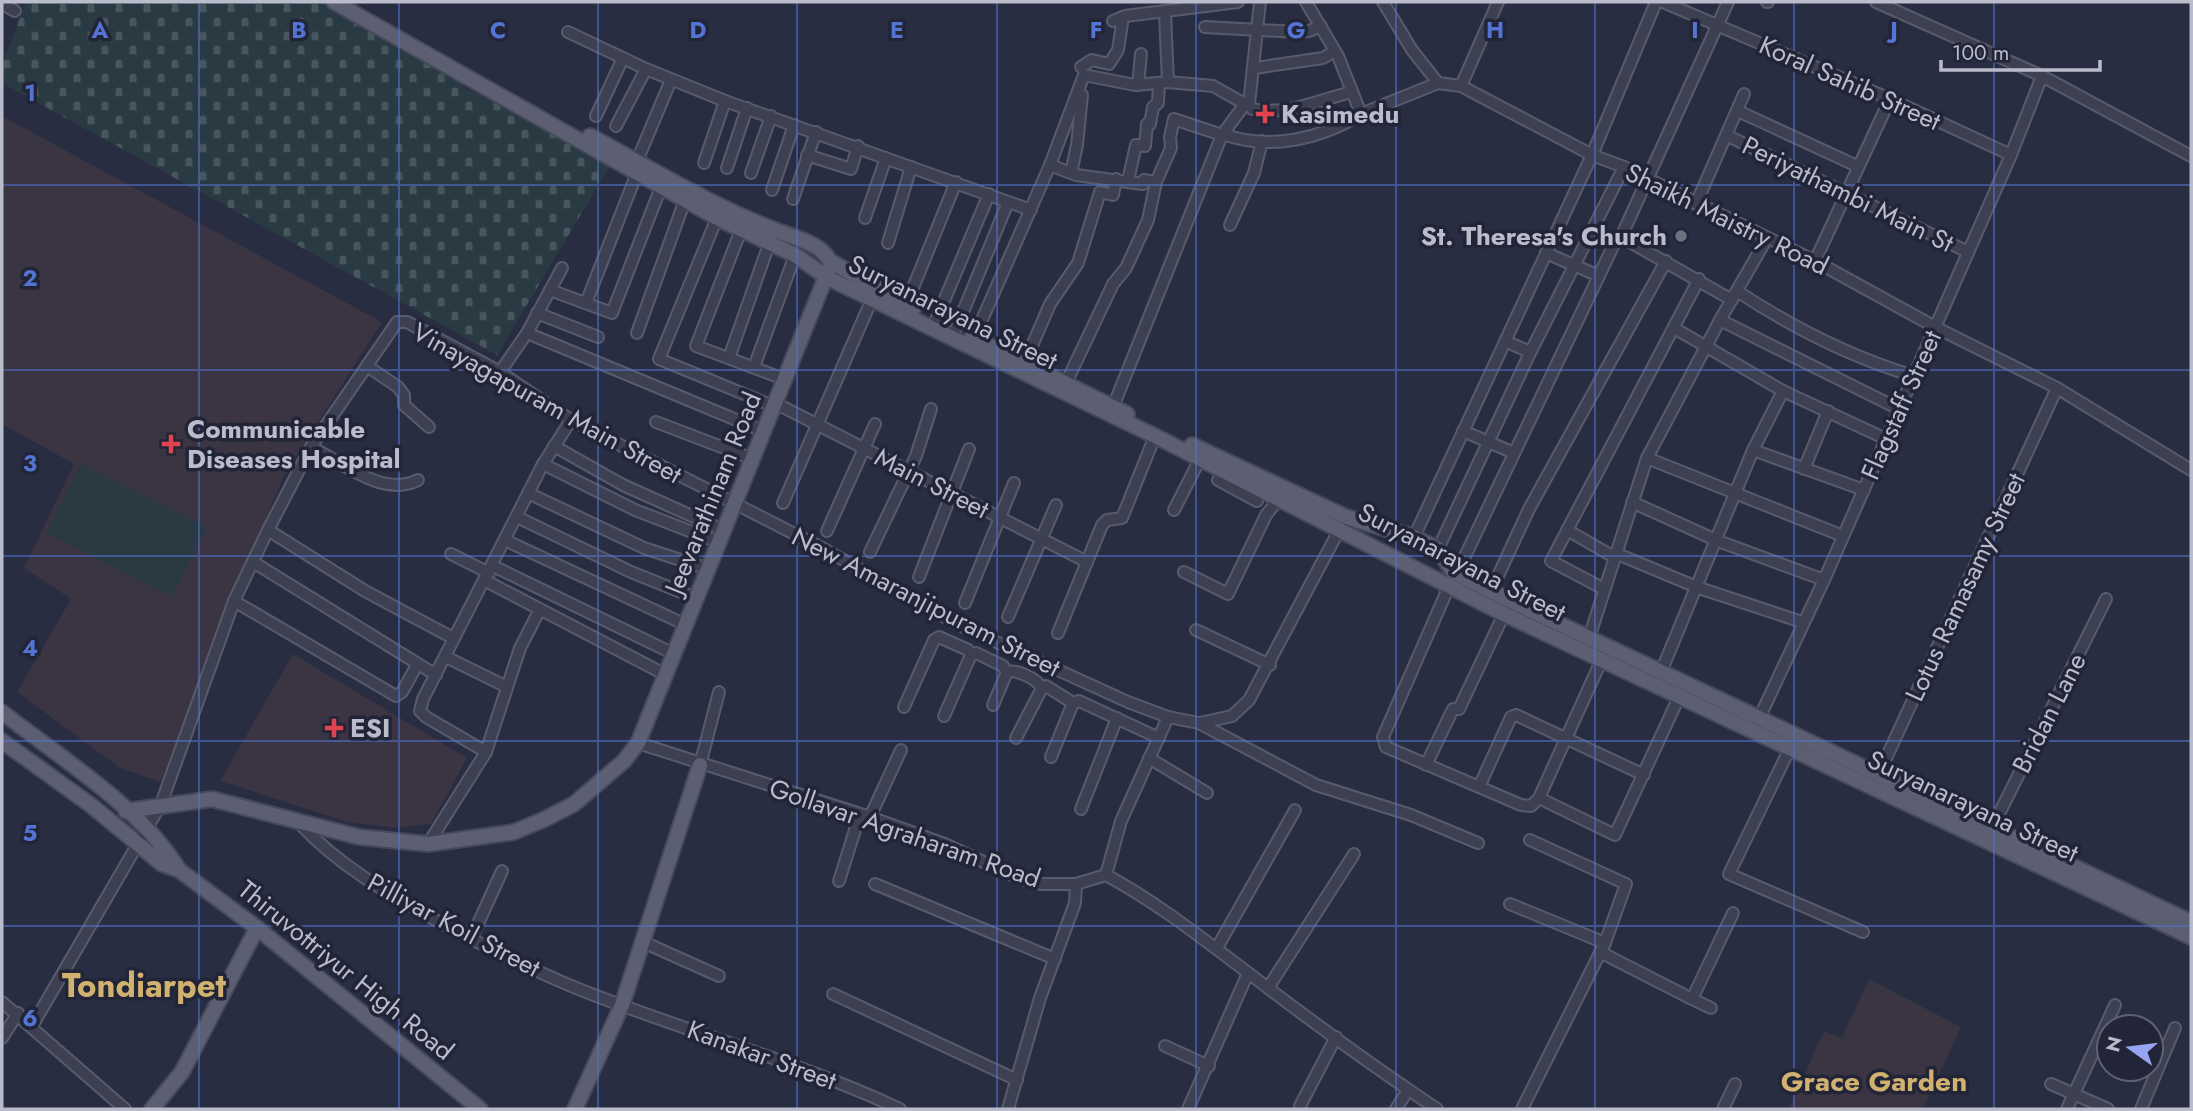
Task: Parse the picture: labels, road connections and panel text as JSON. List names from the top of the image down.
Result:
{
  "streets": {
    "main road": ["Suryanarayana Street", "Jeevarathinam Road", "Thiruvottriyur High Road"],
    "street": [
      "Koral Sahib Street",
      "Periyathambi Main St",
      "Shaikh Maistry Road",
      "Vinayagapuram Main Street",
      "Flagstaff Street",
      "Main Street",
      "Lotus Ramasamy Street",
      "New Amaranjipuram Street",
      "Bridan Lane",
      "Gollavar Agraharam Road",
      "Pilliyar Koil Street",
      "Kanakar Street"
    ]
  },
  "crossings": [
    ["Koral Sahib Street", "Flagstaff Street"],
    ["Periyathambi Main St", "Flagstaff Street"],
    ["Shaikh Maistry Road", "Flagstaff Street"],
    ["Shaikh Maistry Road", "Lotus Ramasamy Street"],
    ["Suryanarayana Street", "Flagstaff Street"],
    ["Suryanarayana Street", "Main Street"],
    ["Suryanarayana Street", "Jeevarathinam Road"],
    ["Suryanarayana Street", "Lotus Ramasamy Street"],
    ["Suryanarayana Street", "Bridan Lane"],
    ["Vinayagapuram Main Street", "Jeevarathinam Road"],
    ["Vinayagapuram Main Street", "New Amaranjipuram Street"],
    ["Main Street", "Jeevarathinam Road"],
    ["Jeevarathinam Road", "New Amaranjipuram Street"],
    ["Jeevarathinam Road", "Gollavar Agraharam Road"],
    ["Jeevarathinam Road", "Pilliyar Koil Street"],
    ["Jeevarathinam Road", "Thiruvottriyur High Road"],
    ["Pilliyar Koil Street", "Kanakar Street"]
  ],
  "districts": ["Tondiarpet", "Grace Garden"],
  "places": {
    "health": ["Kasimedu", "Communicable Diseases Hospital", "ESI"],
    "other": ["St. Theresa's Church"]
  },
  "scale_bar": "100 m",
  "north": "left",
  "grid": {
    "columns": [
      "A",
      "B",
      "C",
      "D",
      "E",
      "F",
      "G",
      "H",
      "I",
      "J"
    ],
    "rows": [
      "1",
      "2",
      "3",
      "4",
      "5",
      "6"
    ]
  }
}
